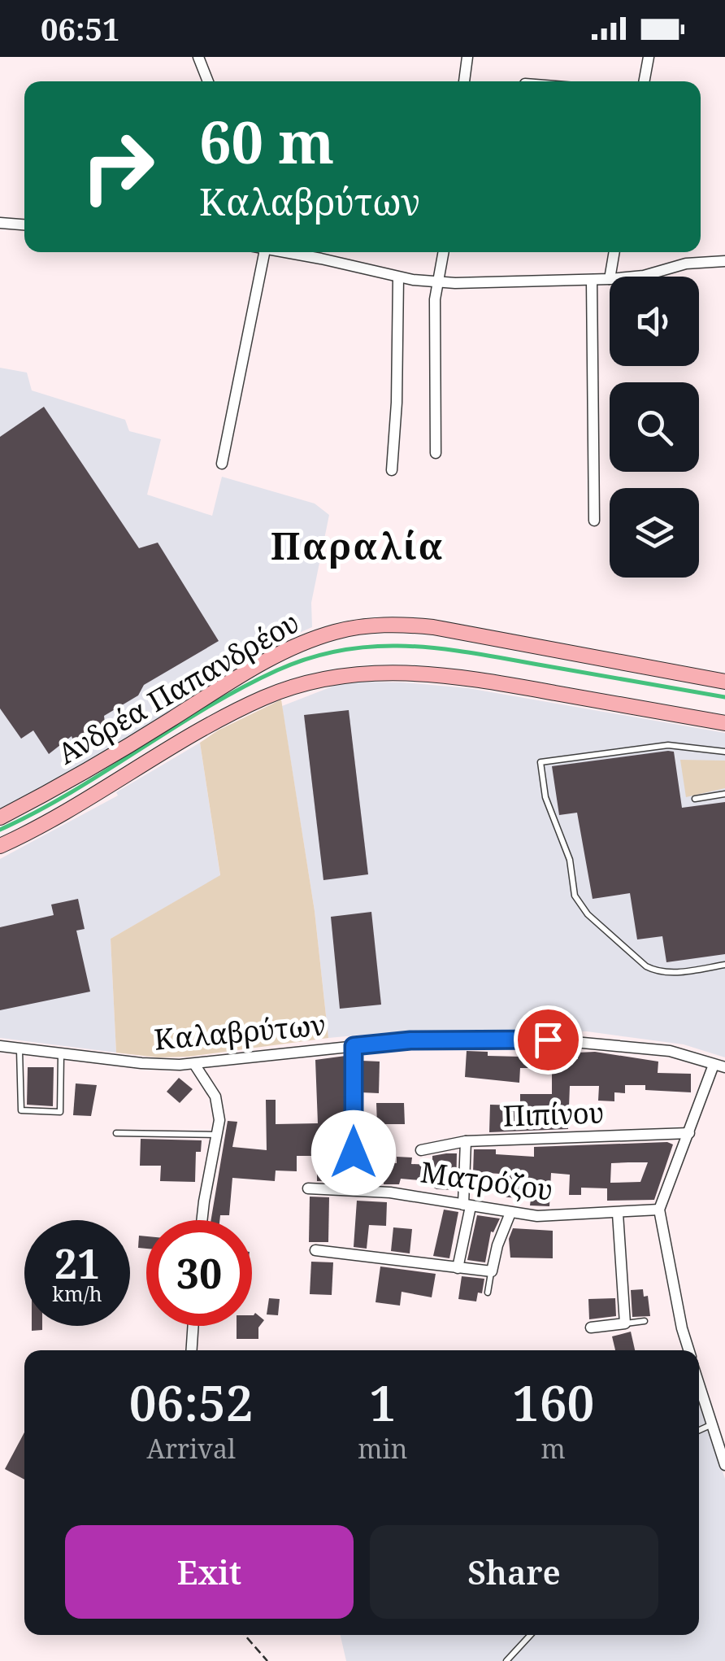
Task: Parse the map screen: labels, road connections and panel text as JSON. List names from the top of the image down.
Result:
{
  "streets": {
    "main road": ["Ανδρέα Παπανδρέου"],
    "street": ["Καλαβρύτων", "Πιπίνου", "Ματρόζου"]
  },
  "districts": ["Παραλία"],
  "page": {
    "status": "06:51",
    "turn": ["60 m", "Καλαβρύτων"],
    "speed": "21 km/h",
    "limit": "30",
    "eta": [
      "06:52",
      "Arrival",
      "1",
      "min",
      "160",
      "m"
    ],
    "buttons": ["Exit", "Share"]
  }
}
